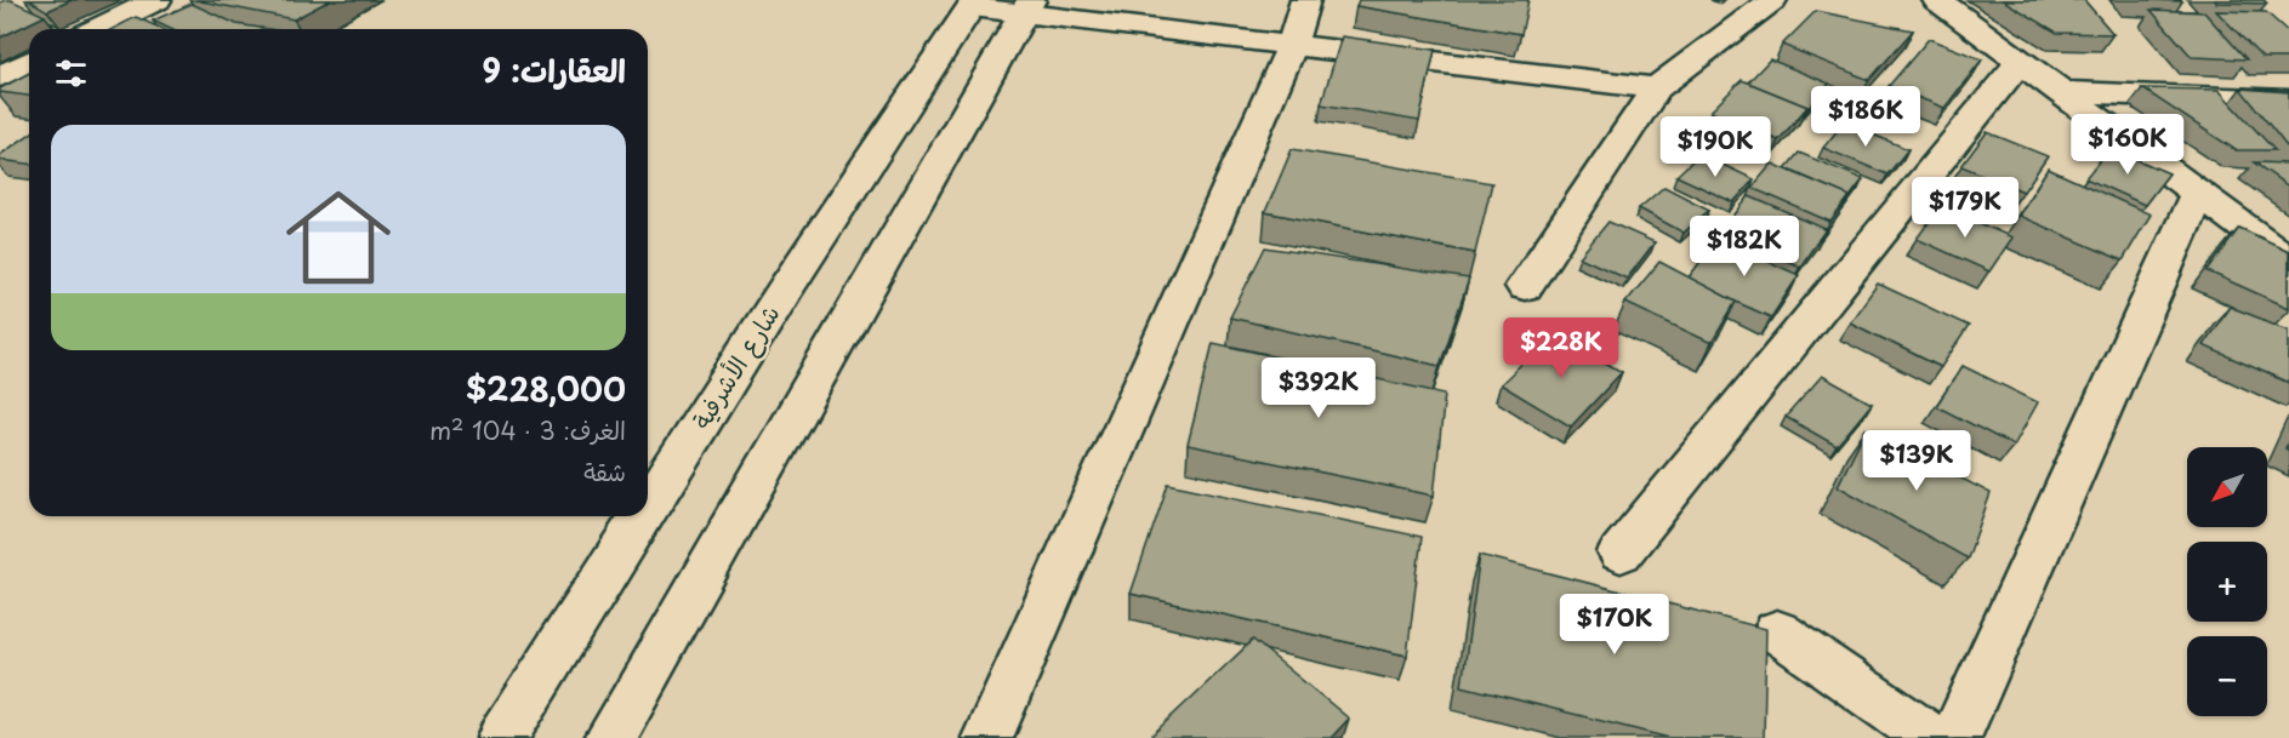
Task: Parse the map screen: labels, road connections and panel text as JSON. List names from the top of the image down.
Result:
{
  "streets": {
    "street": ["شارع الأشرفية"]
  },
  "north": "bottom left",
  "page": {
    "heading": "العقارات: 9",
    "price": [
      "$186K",
      "$160K",
      "$190K",
      "$179K",
      "$182K",
      "$228K",
      "$392K",
      "$139K",
      "$170K"
    ],
    "list": [
      {
        "name": "$228,000",
        "note": "الغرف: 3 · 104 m² · شقة"
      }
    ],
    "map_buttons": ["+", "−"]
  }
}
